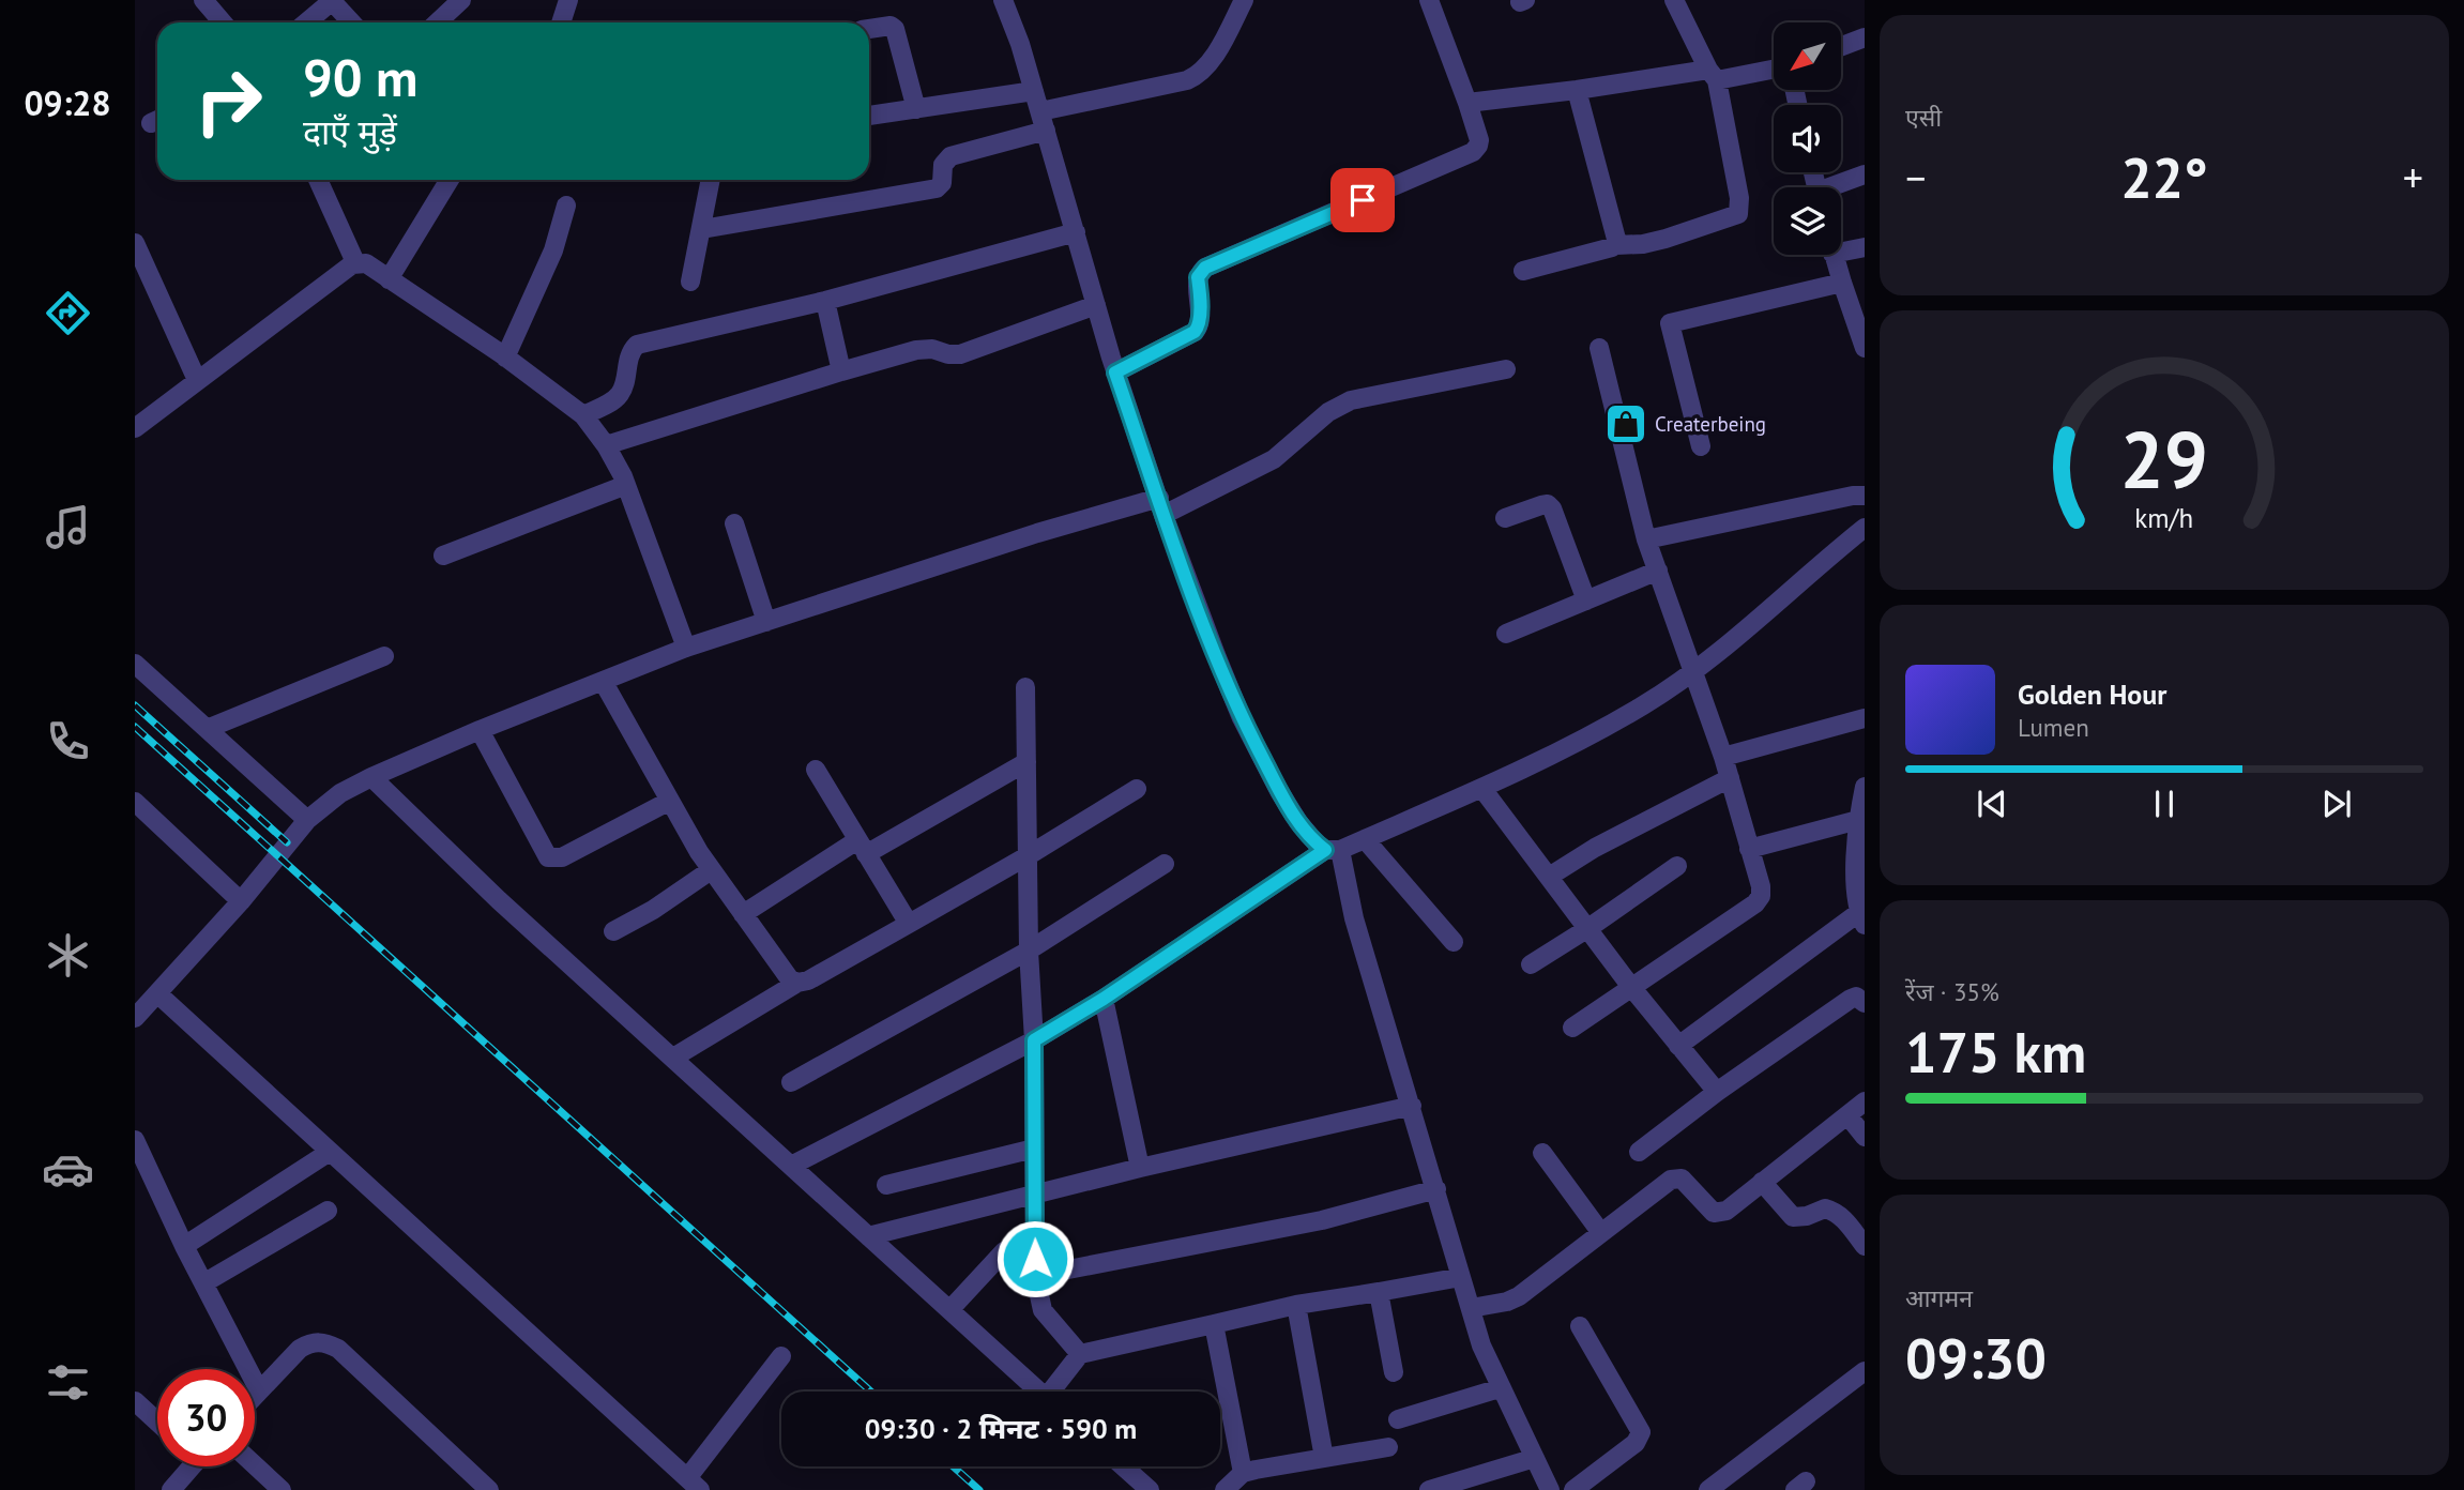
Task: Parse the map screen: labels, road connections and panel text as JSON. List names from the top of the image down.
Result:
{
  "places": {
    "shop": ["Createrbeing"]
  },
  "north": "bottom left",
  "page": {
    "tabs": "09:28",
    "tile": [
      "एसी",
      ["रेंज · 35%", "175 km"],
      ["आगमन", "09:30"]
    ],
    "turn": ["90 m", "दाएँ मुड़ें"],
    "heat": ["−", "22°", "+"],
    "song": ["Golden Hour", "Lumen"],
    "limit": "30",
    "trip": "09:30 · 2 मिनट · 590 m",
    "gauge": ["29", "km/h"]
  }
}
